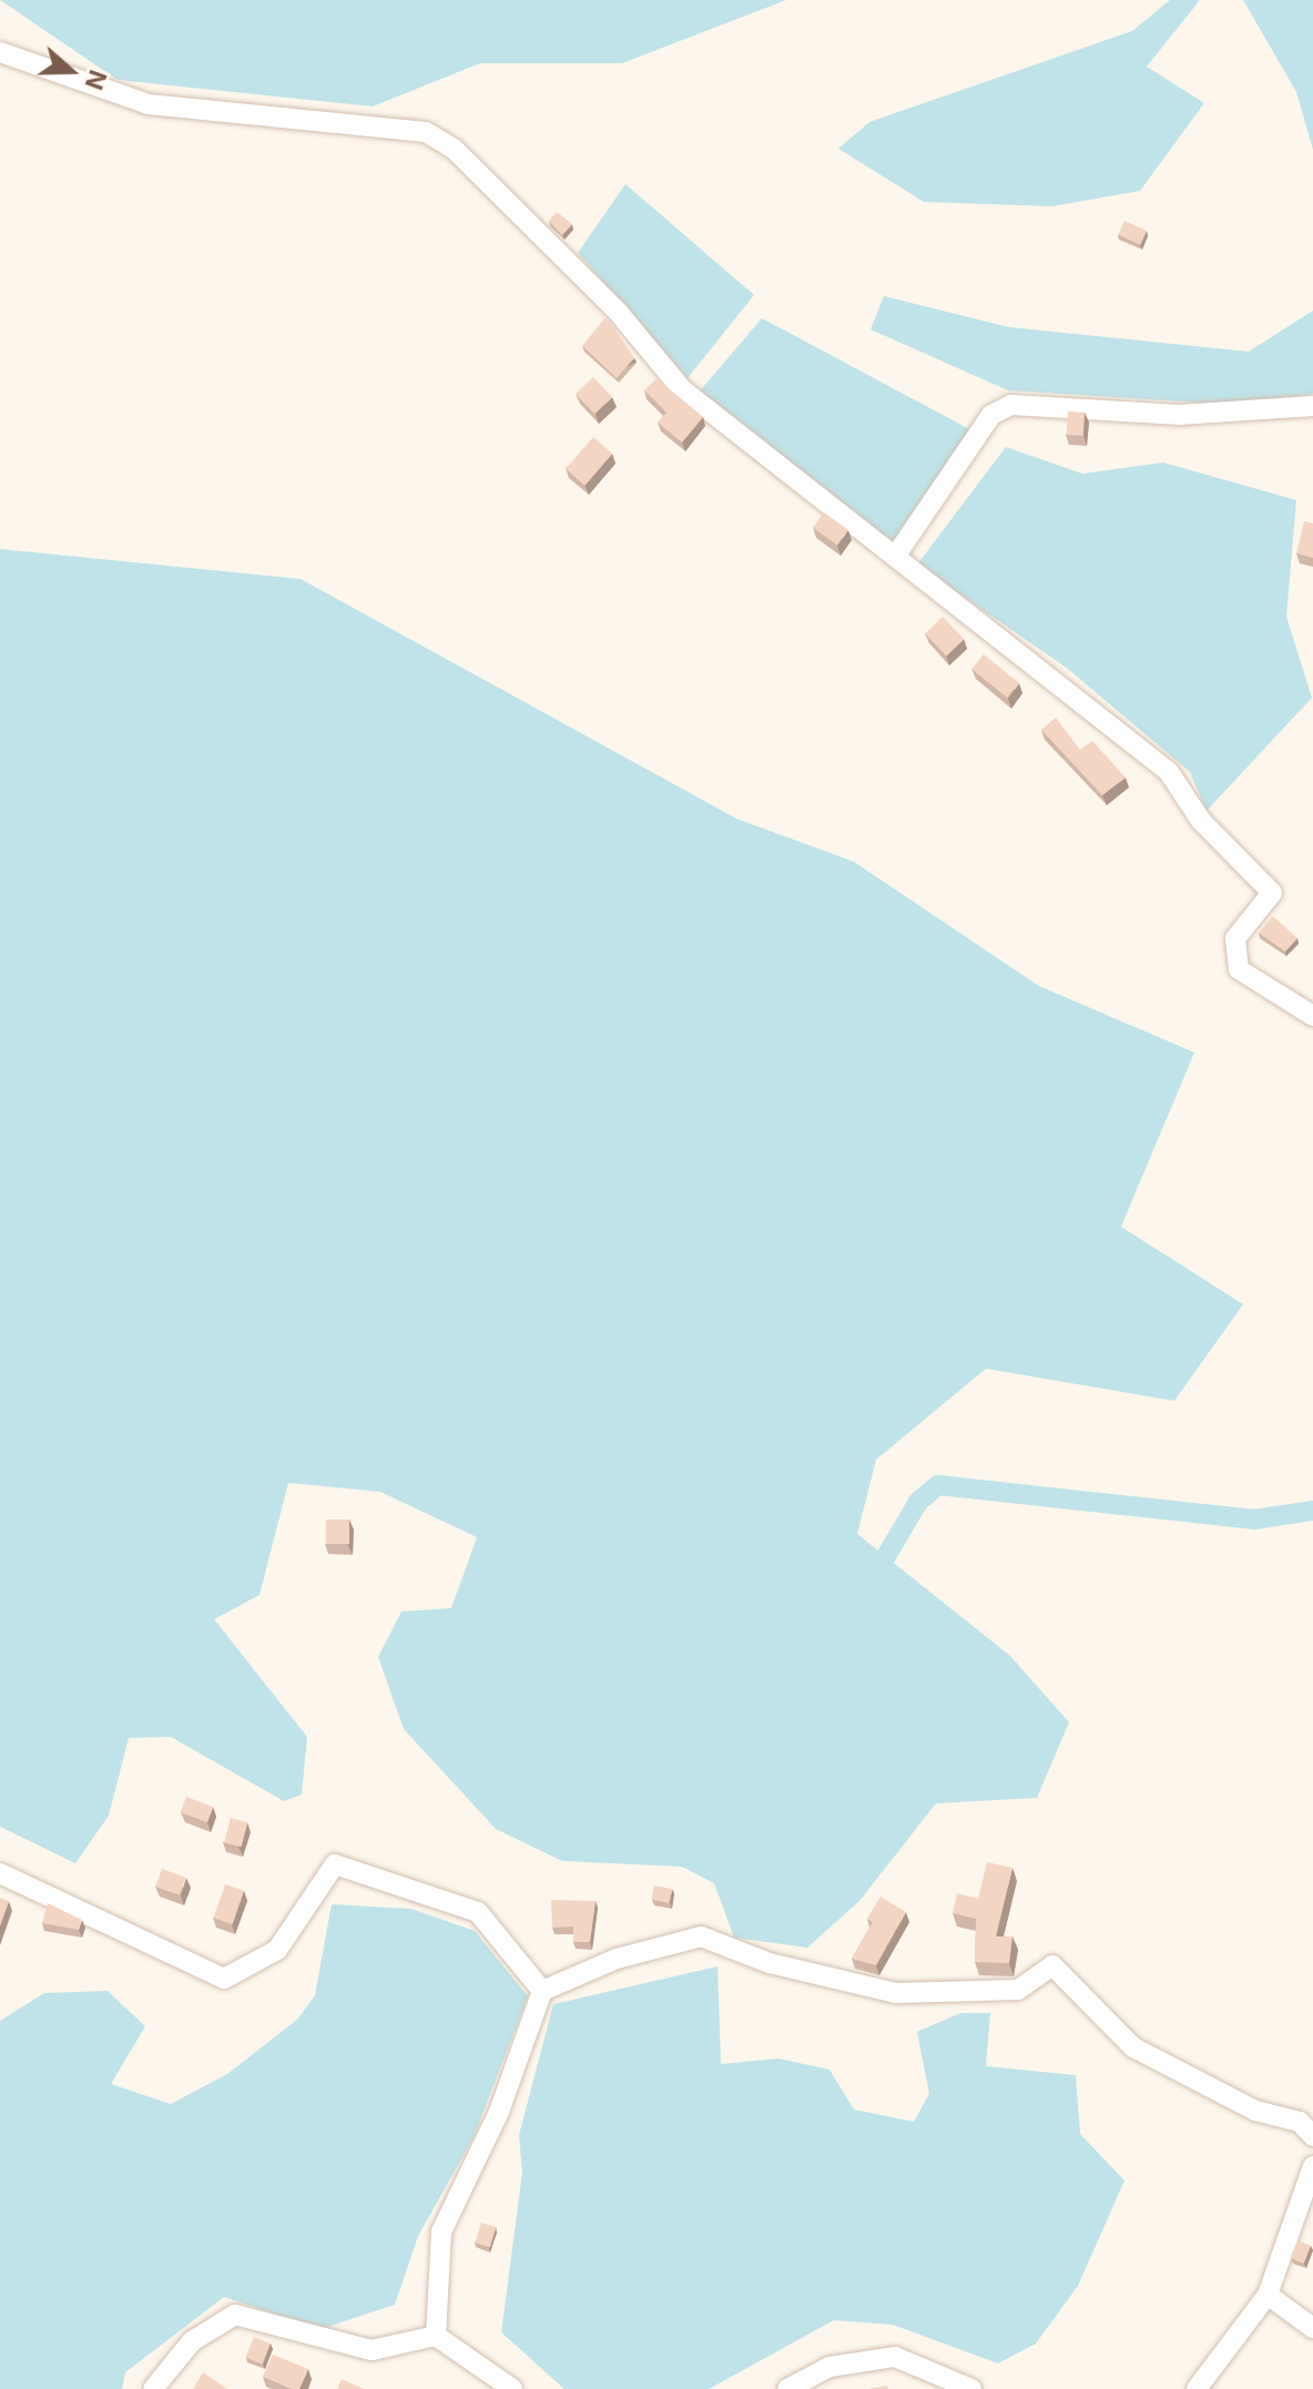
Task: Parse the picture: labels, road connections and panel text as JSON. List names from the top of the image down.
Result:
{
  "north": "right"
}
